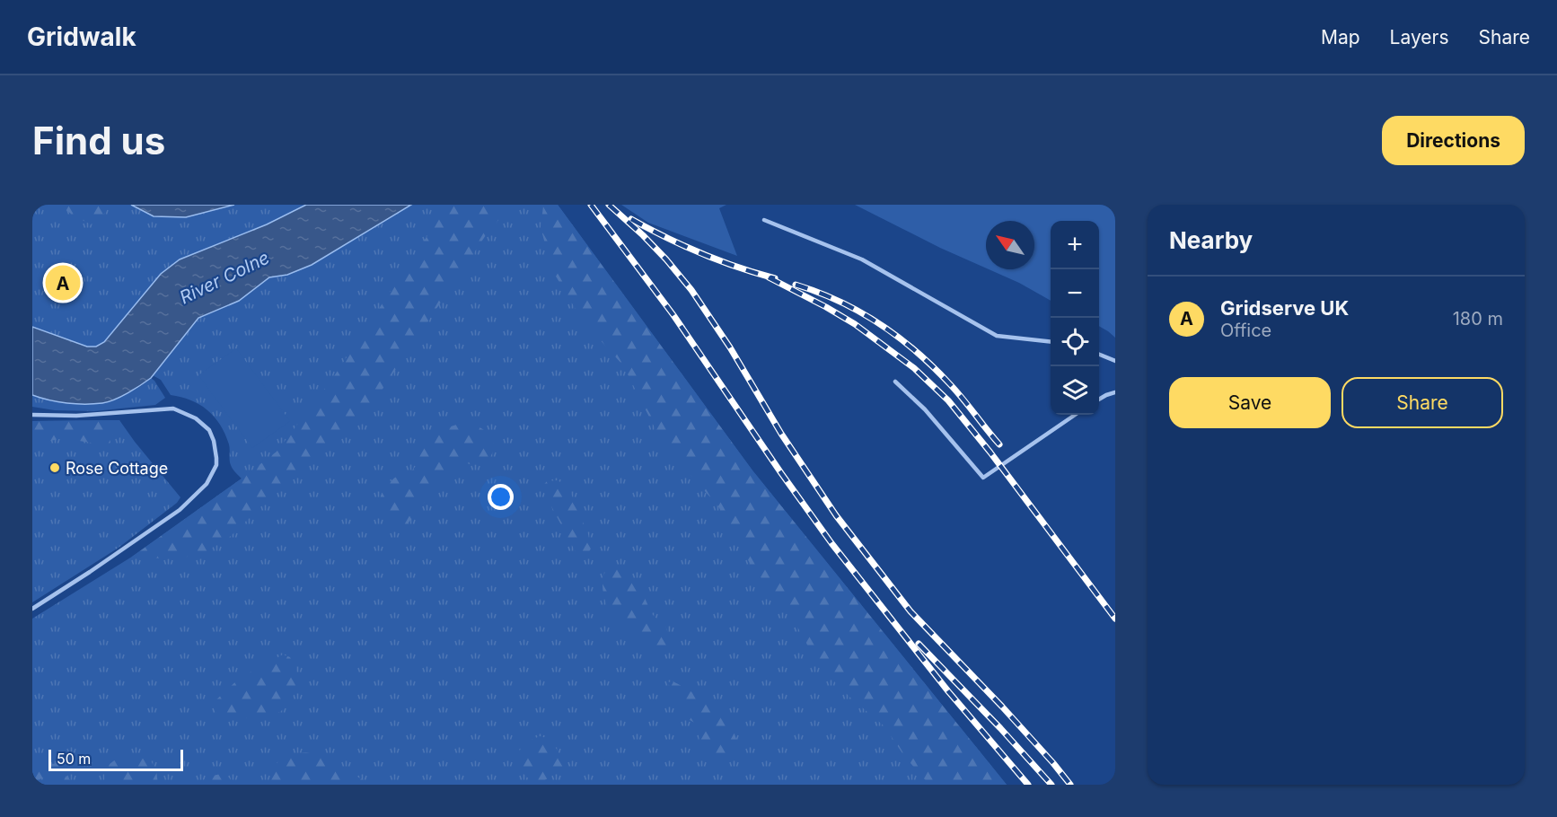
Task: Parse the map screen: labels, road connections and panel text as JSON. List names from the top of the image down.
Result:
{
  "water": ["River Colne"],
  "places": ["Rose Cottage"],
  "scale_bar": "50 m",
  "north": "top left",
  "page": {
    "header": "Gridwalk",
    "nav": ["Map", "Layers", "Share"],
    "buttons": [
      "Directions",
      ["Save", "Share"]
    ],
    "title": "Find us",
    "heading": "Nearby",
    "map_buttons": ["+", "−"],
    "pins": "A",
    "list": [
      {
        "mark": "A",
        "name": "Gridserve UK",
        "note": "Office",
        "value": "180 m"
      }
    ],
    "scale": "50 m"
  }
}
